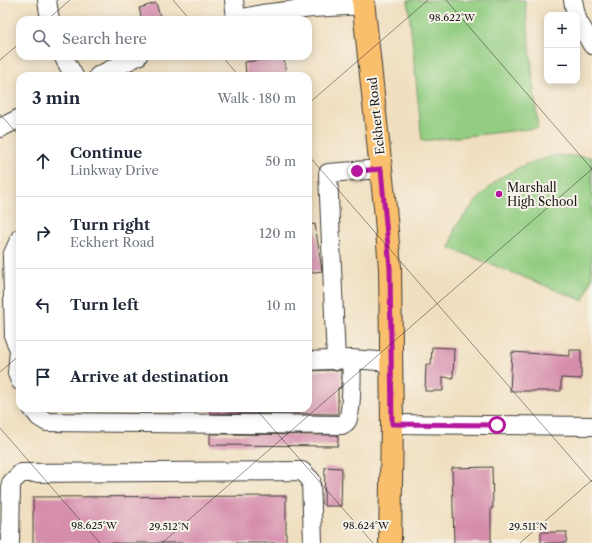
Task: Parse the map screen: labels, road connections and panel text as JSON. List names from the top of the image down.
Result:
{
  "streets": {
    "main road": ["Eckhert Road"]
  },
  "places": ["Marshall High School"],
  "page": {
    "map_buttons": ["+", "−"],
    "search": "Search here",
    "heading": ["3 min", "Walk · 180 m"],
    "list": [
      ["Continue", "Linkway Drive", "50 m"],
      ["Turn right", "Eckhert Road", "120 m"],
      ["Turn left", "10 m"],
      "Arrive at destination"
    ]
  },
  "coordinates": [
    "98.622°W",
    "98.625°W",
    "98.624°W",
    "29.512°N",
    "29.511°N"
  ]
}
